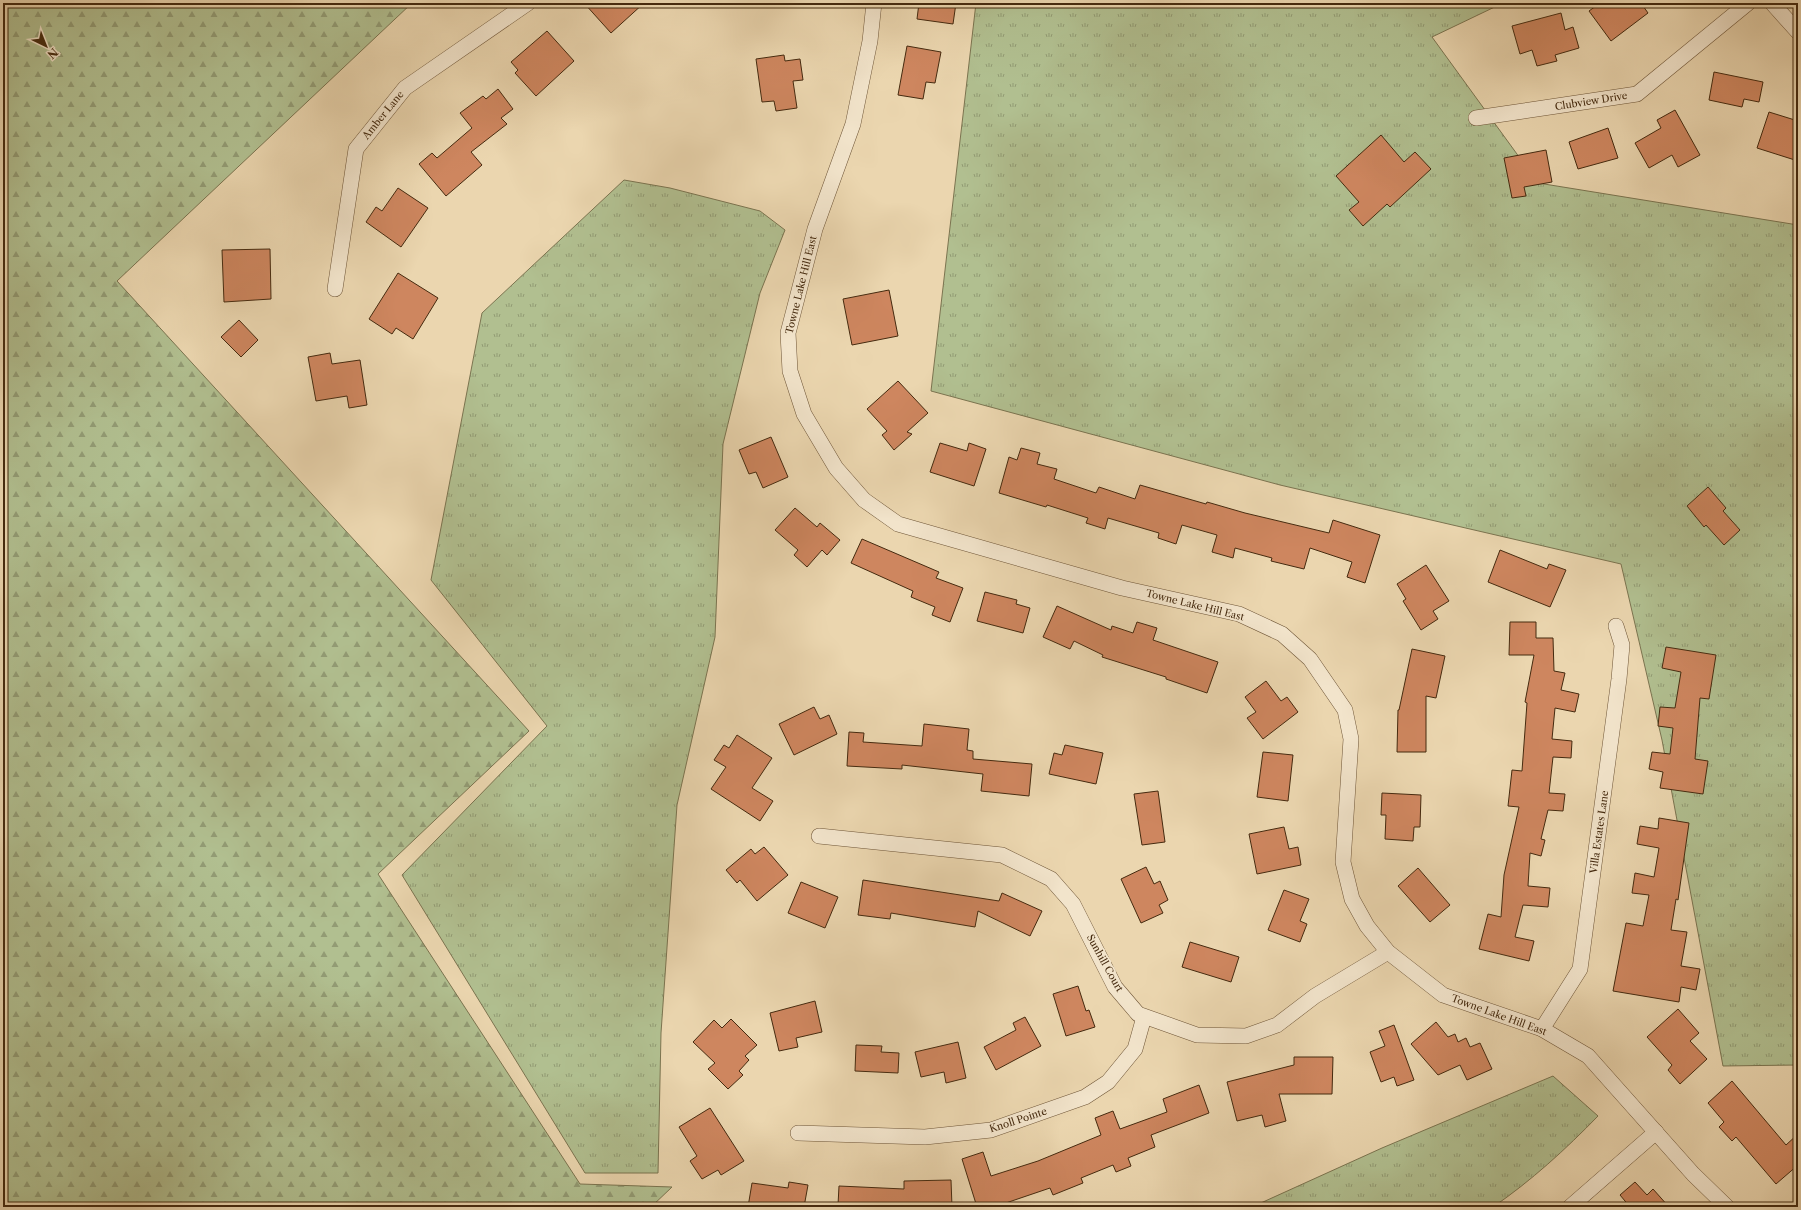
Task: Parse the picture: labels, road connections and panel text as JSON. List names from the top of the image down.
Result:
{
  "streets": {
    "street": [
      "Clubview Drive",
      "Amber Lane",
      "Towne Lake Hill East",
      "Villa Estates Lane",
      "Sunhill Court",
      "Knoll Pointe"
    ]
  },
  "crossings": [
    ["Towne Lake Hill East", "Villa Estates Lane"],
    ["Towne Lake Hill East", "Sunhill Court"],
    ["Sunhill Court", "Knoll Pointe"]
  ],
  "north": "bottom right"
}
